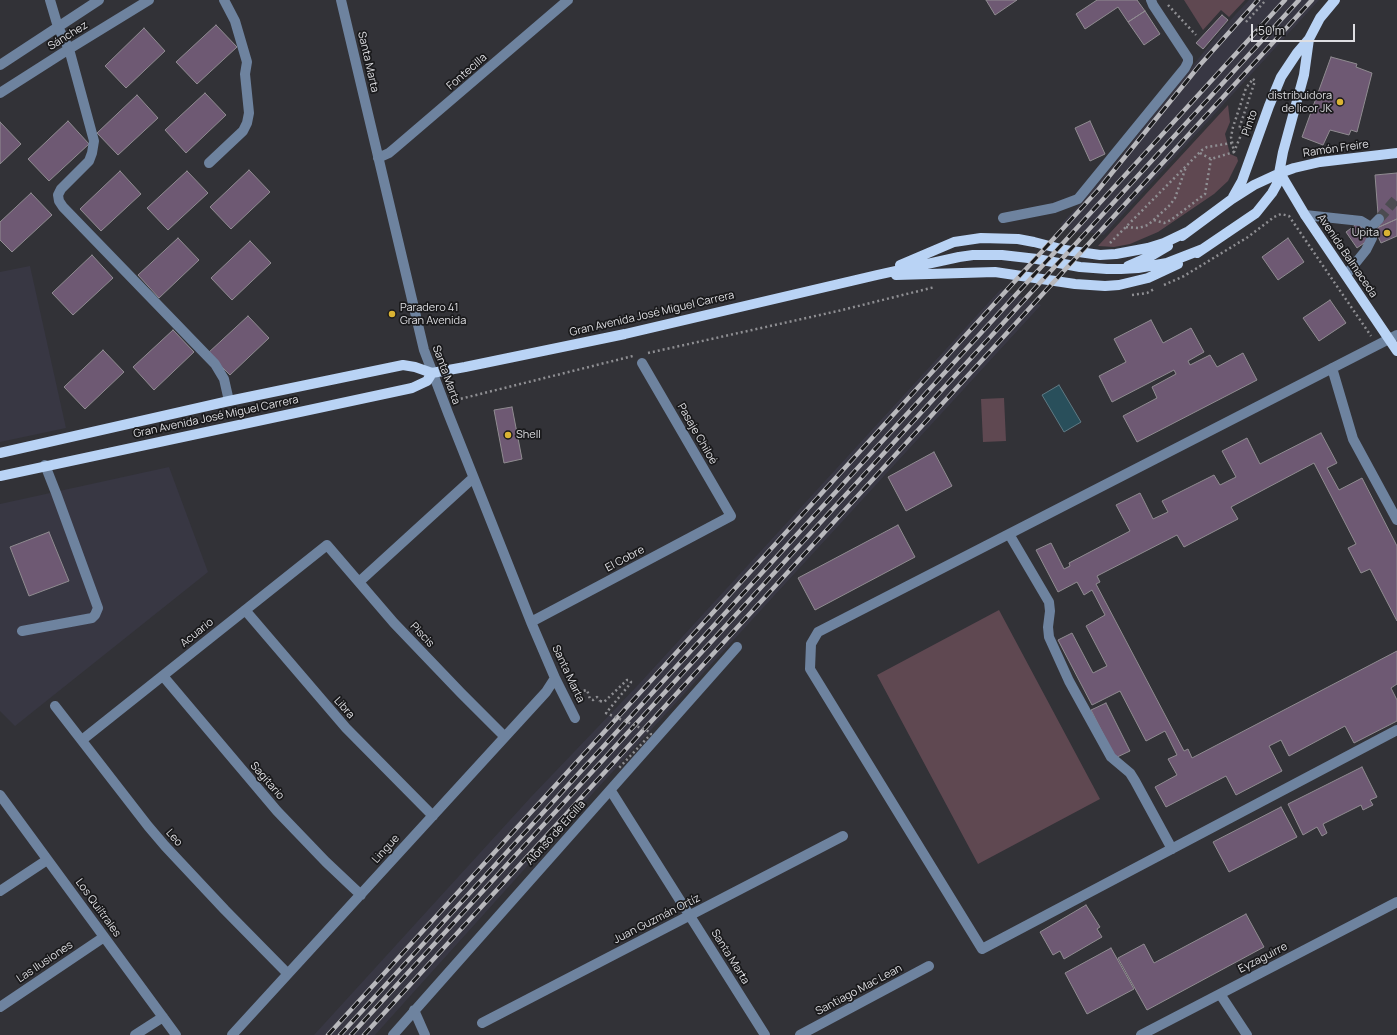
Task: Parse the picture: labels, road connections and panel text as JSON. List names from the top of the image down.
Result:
{
  "streets": {
    "main road": [
      "Pinto",
      "Ramón Freire",
      "Avenida Balmaceda",
      "Gran Avenida José Miguel Carrera"
    ],
    "street": [
      "Sánchez",
      "Santa Marta",
      "Fontecilla",
      "Pasaje Chiloé",
      "El Cobre",
      "Acuario",
      "Piscis",
      "Libra",
      "Sagitario",
      "Alonso de Ercilla",
      "Leo",
      "Lingue",
      "Los Quiltrales",
      "Juan Guzmán Ortíz",
      "Eyzaguirre",
      "Las Ilusiones",
      "Santiago Mac Lean"
    ]
  },
  "crossings": [
    ["Santa Marta", "Fontecilla"],
    ["Santa Marta", "Gran Avenida José Miguel Carrera"],
    ["Santa Marta", "El Cobre"],
    ["Santa Marta", "Alonso de Ercilla"],
    ["Santa Marta", "Lingue"],
    ["Santa Marta", "Juan Guzmán Ortíz"],
    ["Pinto", "Ramón Freire"],
    ["Pinto", "Avenida Balmaceda"],
    ["Pinto", "Gran Avenida José Miguel Carrera"],
    ["Ramón Freire", "Avenida Balmaceda"],
    ["Ramón Freire", "Gran Avenida José Miguel Carrera"],
    ["Avenida Balmaceda", "Gran Avenida José Miguel Carrera"],
    ["Pasaje Chiloé", "El Cobre"],
    ["Acuario", "Piscis"],
    ["Acuario", "Libra"],
    ["Acuario", "Sagitario"],
    ["Acuario", "Leo"],
    ["Piscis", "Lingue"],
    ["Libra", "Lingue"],
    ["Sagitario", "Lingue"],
    ["Leo", "Lingue"],
    ["Los Quiltrales", "Las Ilusiones"]
  ],
  "places": [
    "distribuidora de licor JK",
    "Upita",
    "Paradero 41 Gran Avenida",
    "Shell"
  ],
  "scale_bar": "50 m"
}
